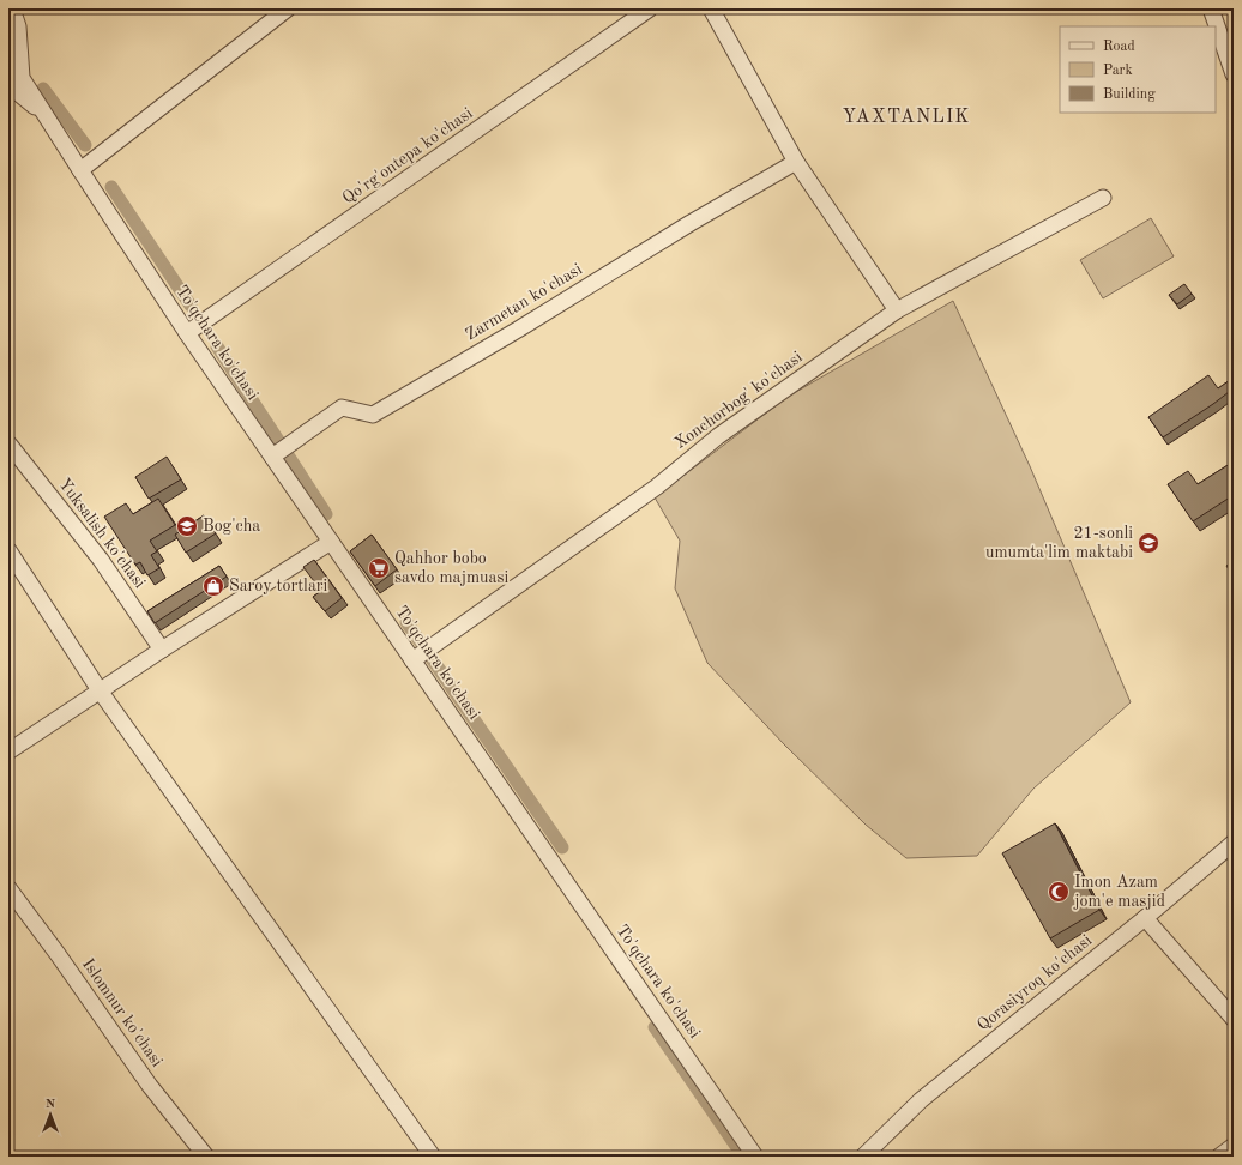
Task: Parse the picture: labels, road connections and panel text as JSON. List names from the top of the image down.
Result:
{
  "streets": {
    "street": [
      "Qo'rg'ontepa ko'chasi",
      "Zarmetan ko'chasi",
      "To'qchara ko'chasi",
      "Xonchorbog' ko'chasi",
      "Yuksalish ko'chasi",
      "Qorasiyroq ko'chasi",
      "Islomnur ko'chasi"
    ]
  },
  "crossings": [
    ["Qo'rg'ontepa ko'chasi", "To'qchara ko'chasi"],
    ["Zarmetan ko'chasi", "To'qchara ko'chasi"],
    ["To'qchara ko'chasi", "Xonchorbog' ko'chasi"]
  ],
  "districts": ["YAXTANLIK"],
  "places": {
    "school or university": ["Bog'cha", "21-sonli umumta'lim maktabi"],
    "supermarket": ["Qahhor bobo savdo majmuasi"],
    "shop": ["Saroy tortlari"],
    "mosque": ["Imon Azam jom'e masjid"]
  },
  "legend": ["Road", "Park", "Building"],
  "north": "top"
}
